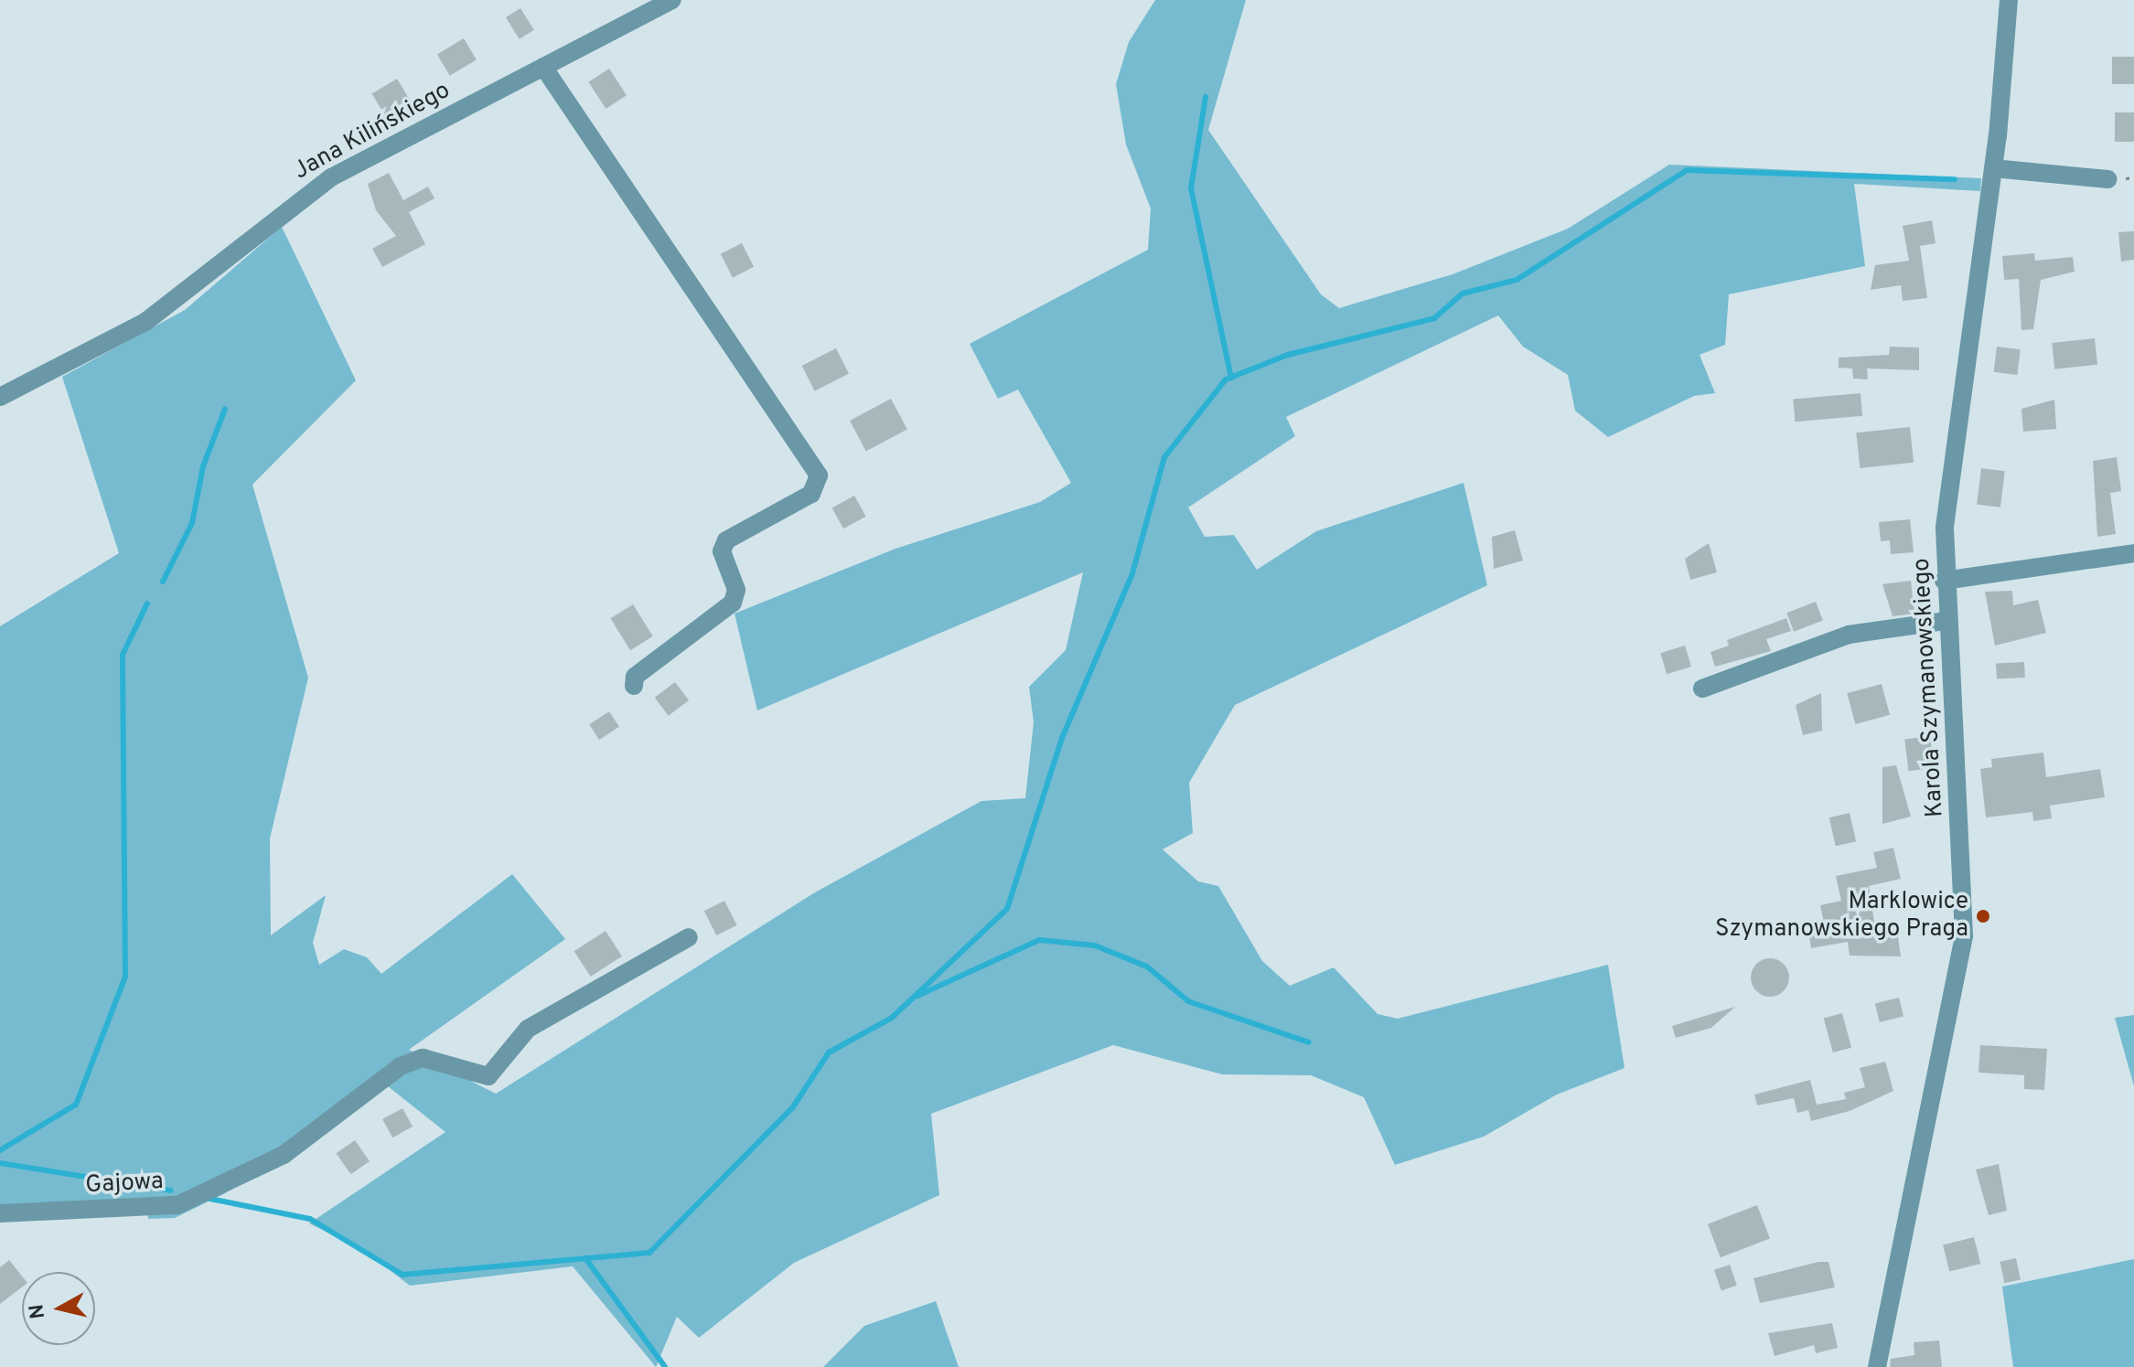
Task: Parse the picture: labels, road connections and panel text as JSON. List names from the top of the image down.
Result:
{
  "streets": {
    "street": ["Jana Kilińskiego", "Karola Szymanowskiego", "Gajowa"]
  },
  "places": ["Marklowice Szymanowskiego Praga"],
  "north": "left"
}
